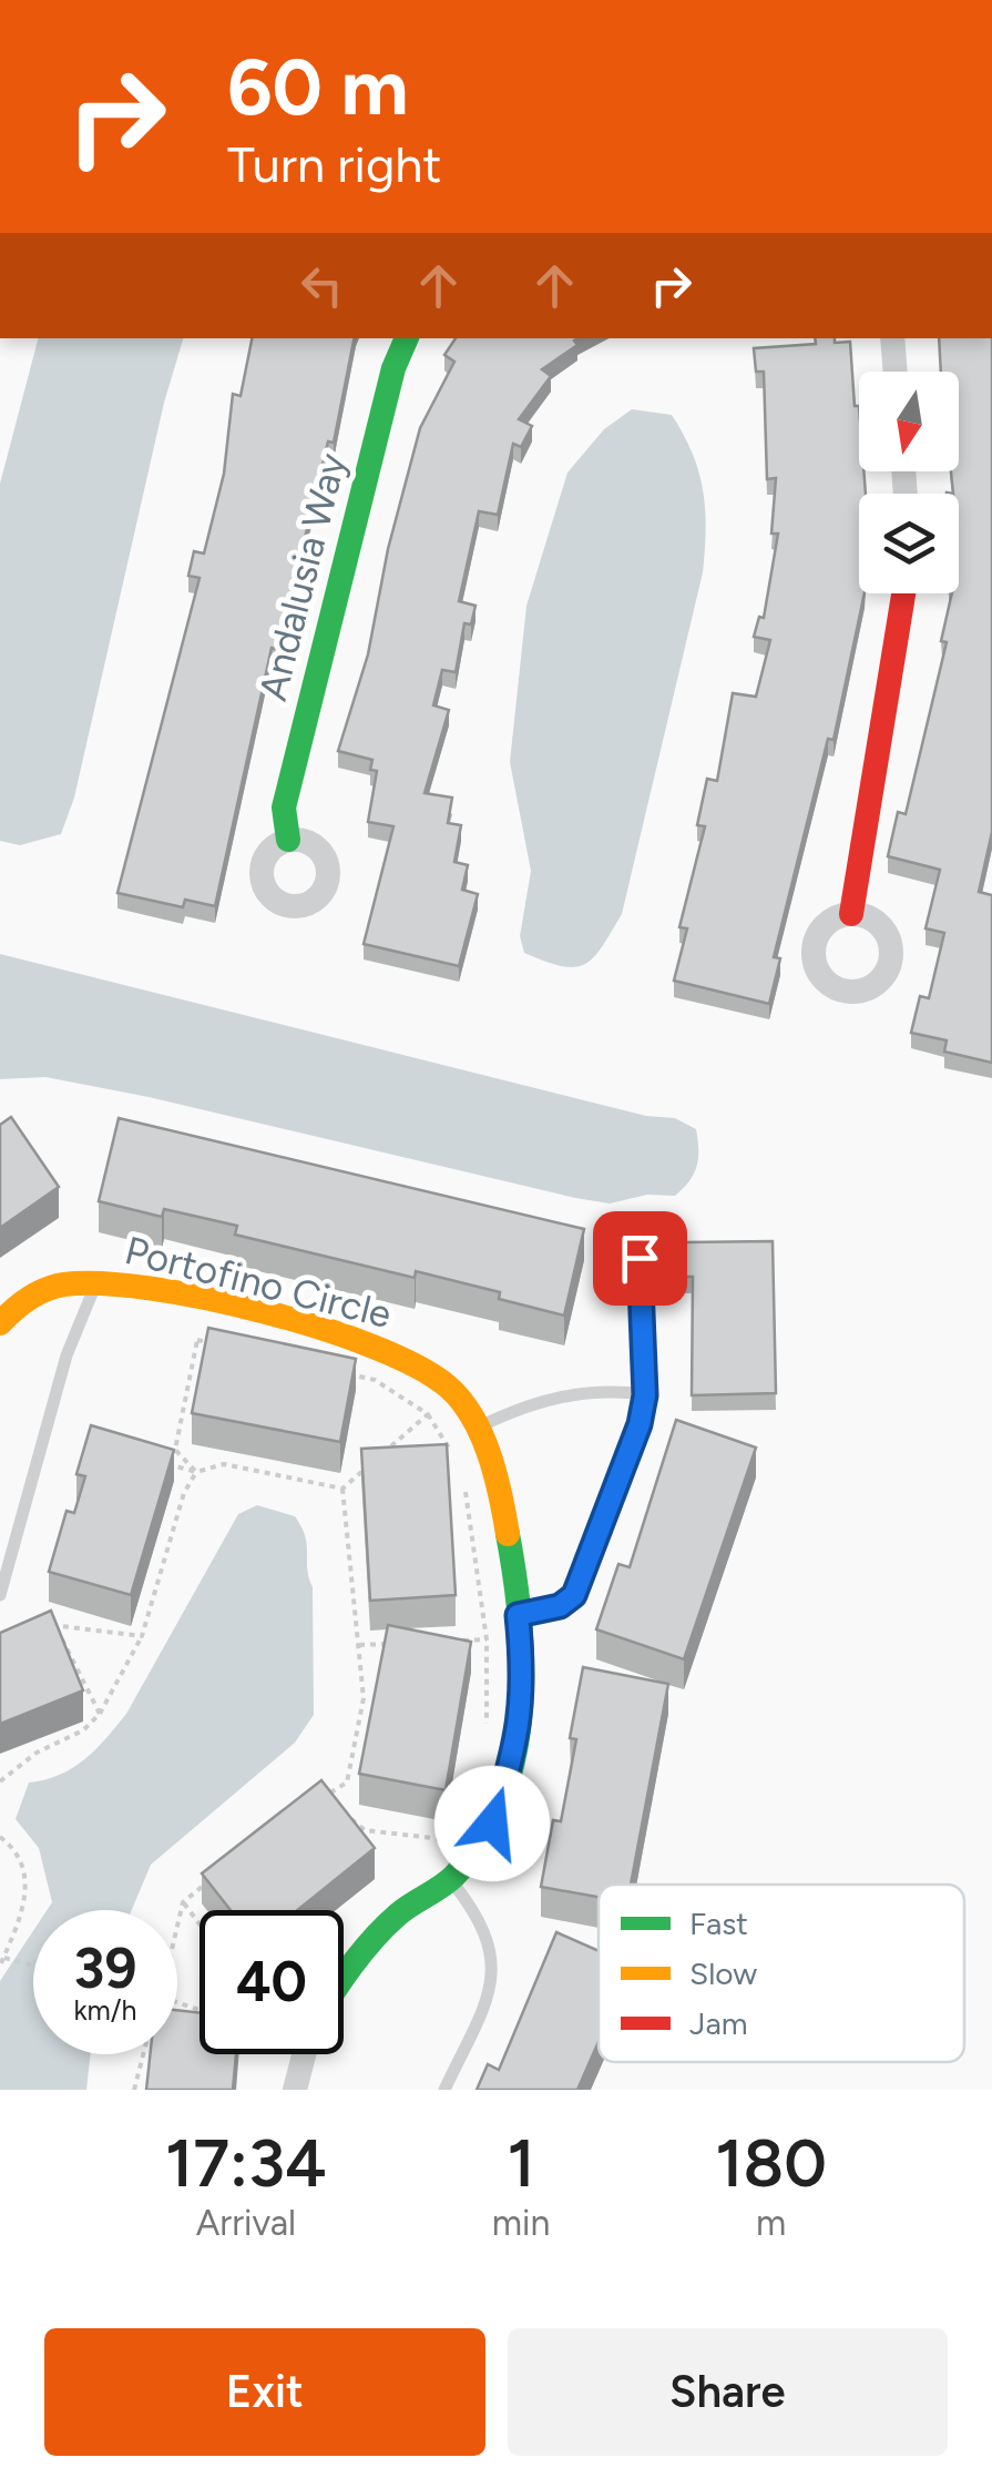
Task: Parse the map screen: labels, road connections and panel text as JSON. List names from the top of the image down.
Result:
{
  "streets": {
    "street": ["Andalusia Way", "Portofino Circle"]
  },
  "legend": ["Fast", "Slow", "Jam"],
  "north": "bottom",
  "page": {
    "turn": ["60 m", "Turn right"],
    "speed": "39 km/h",
    "limit": "40",
    "eta": [
      "17:34",
      "Arrival",
      "1",
      "min",
      "180",
      "m"
    ],
    "buttons": ["Exit", "Share"]
  }
}
